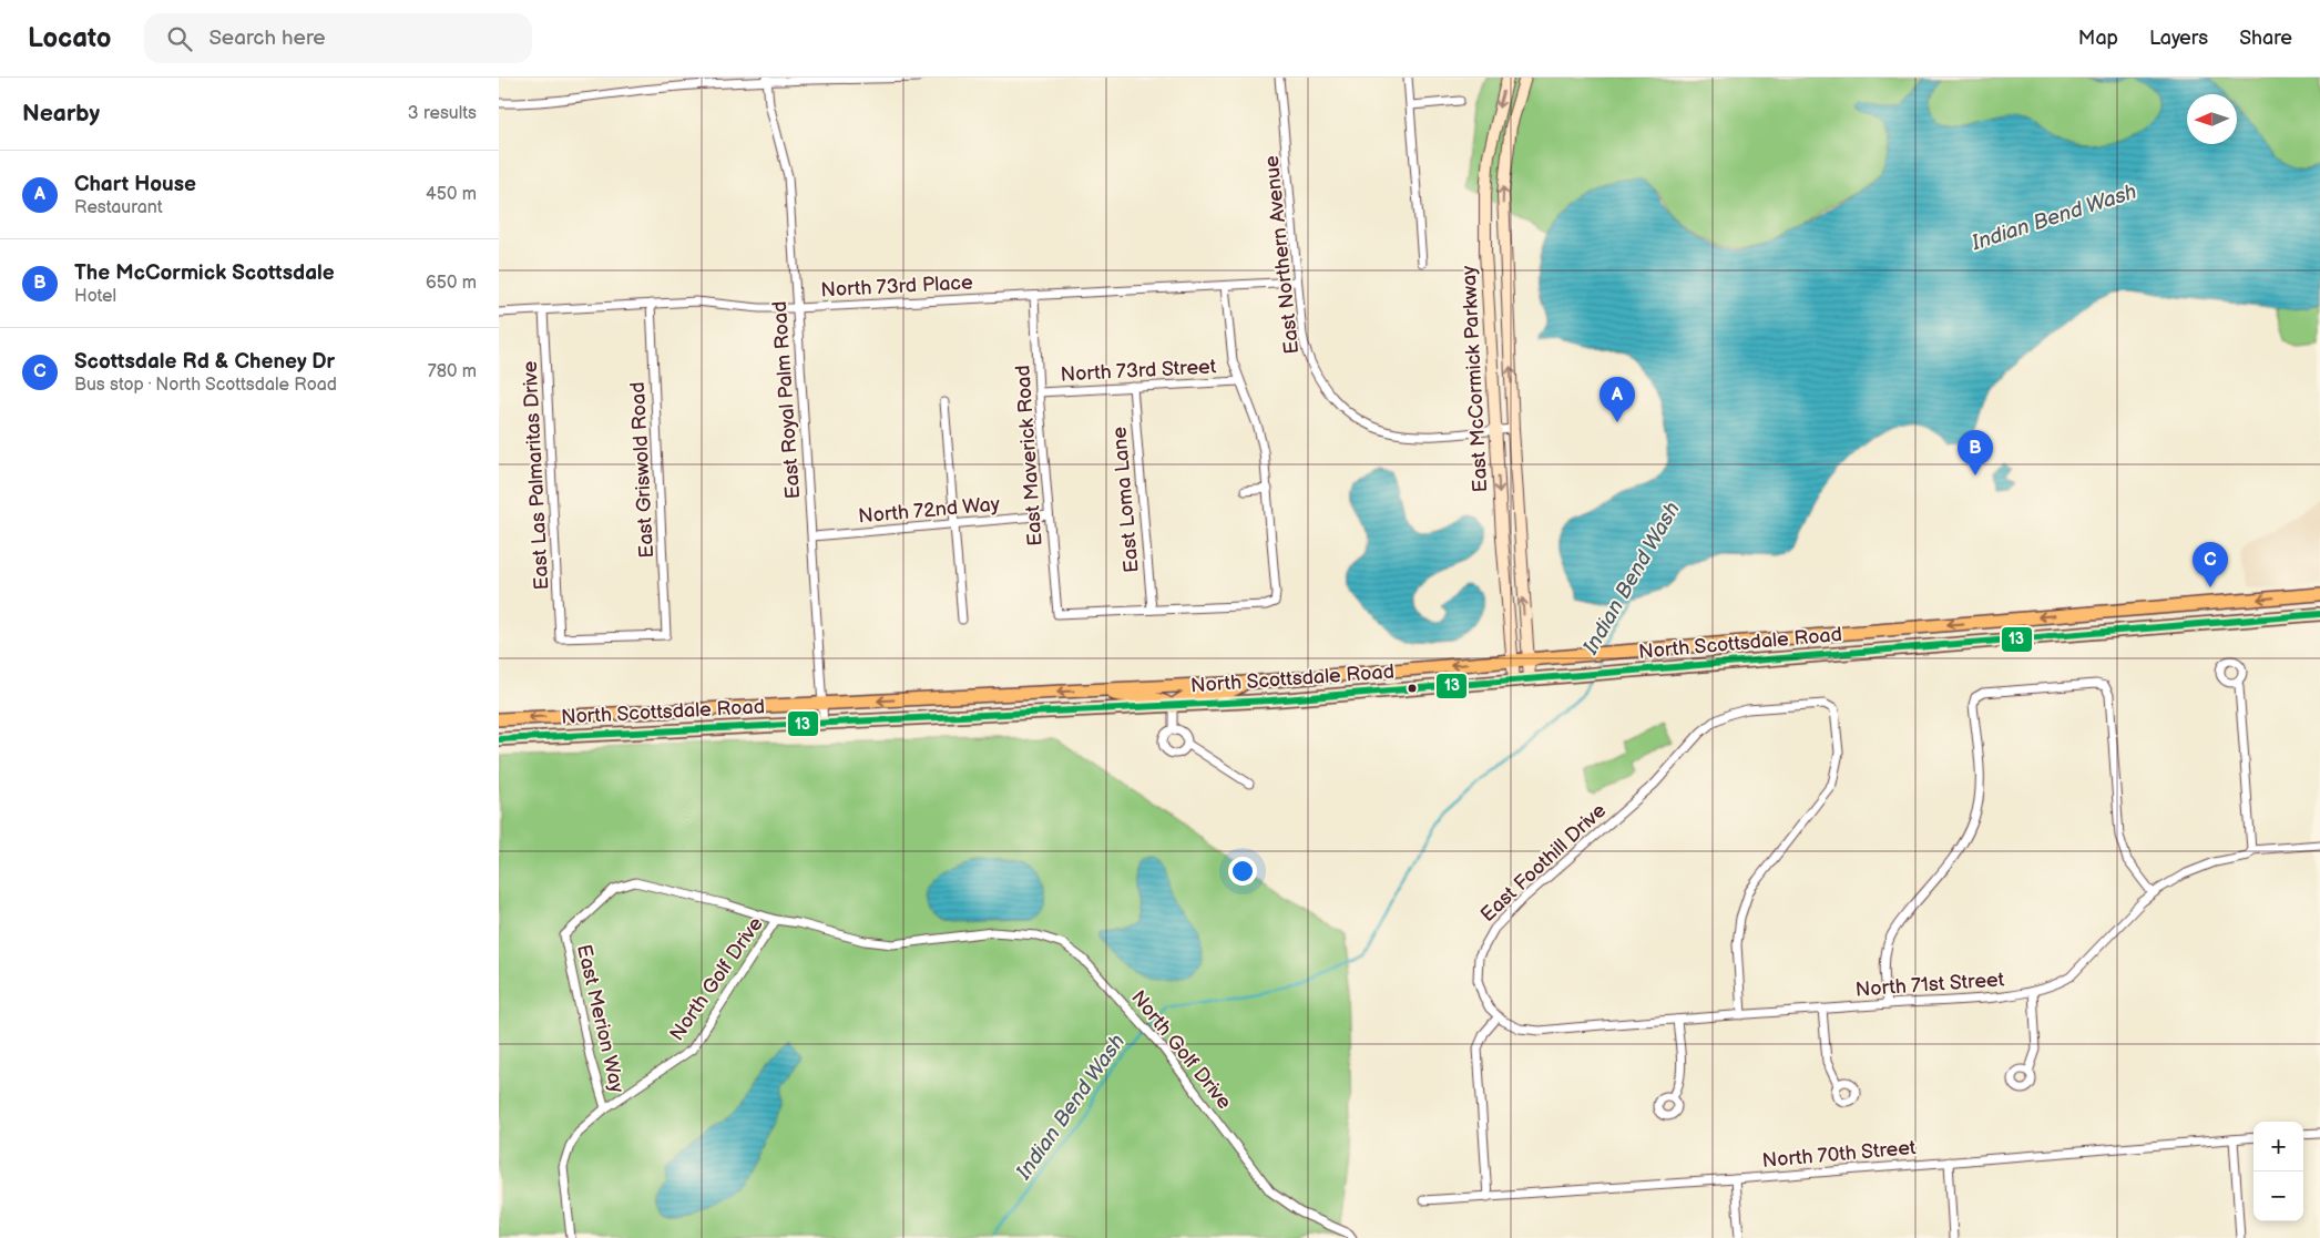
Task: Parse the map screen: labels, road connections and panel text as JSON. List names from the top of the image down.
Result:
{
  "streets": {
    "main road": ["East McCormick Parkway", "North Scottsdale Road"],
    "street": [
      "East Northern Avenue",
      "North 73rd Place",
      "North 73rd Street",
      "East Royal Palm Road",
      "East Maverick Road",
      "East Griswold Road",
      "East Las Palmaritas Drive",
      "East Loma Lane",
      "North 72nd Way",
      "East Foothill Drive",
      "North Golf Drive",
      "North 71st Street",
      "East Merion Way",
      "North 70th Street"
    ]
  },
  "crossings": [
    ["East Northern Avenue", "North 73rd Place"],
    ["East Northern Avenue", "East McCormick Parkway"],
    ["North 73rd Place", "East Royal Palm Road"],
    ["North 73rd Place", "East Maverick Road"],
    ["North 73rd Place", "East Griswold Road"],
    ["North 73rd Place", "East Las Palmaritas Drive"],
    ["North 73rd Street", "East Maverick Road"],
    ["North 73rd Street", "East Loma Lane"],
    ["East McCormick Parkway", "North Scottsdale Road"],
    ["East Royal Palm Road", "North 72nd Way"],
    ["East Royal Palm Road", "North Scottsdale Road"],
    ["East Maverick Road", "East Loma Lane"],
    ["East Maverick Road", "North 72nd Way"],
    ["East Griswold Road", "East Las Palmaritas Drive"],
    ["East Foothill Drive", "North 71st Street"],
    ["North Golf Drive", "East Merion Way"]
  ],
  "water": ["Indian Bend Wash"],
  "lines": ["transit line 13"],
  "north": "left",
  "page": {
    "header": "Locato",
    "search": "Search here",
    "nav": ["Map", "Layers", "Share"],
    "heading": ["Nearby", "3 results"],
    "list": [
      {
        "mark": "A",
        "name": "Chart House",
        "note": "Restaurant",
        "value": "450 m"
      },
      {
        "mark": "B",
        "name": "The McCormick Scottsdale",
        "note": "Hotel",
        "value": "650 m"
      },
      {
        "mark": "C",
        "name": "Scottsdale Rd & Cheney Dr",
        "note": "Bus stop · North Scottsdale Road",
        "value": "780 m"
      }
    ],
    "pins": ["A", "B", "C"],
    "map_buttons": ["+", "−"]
  }
}
